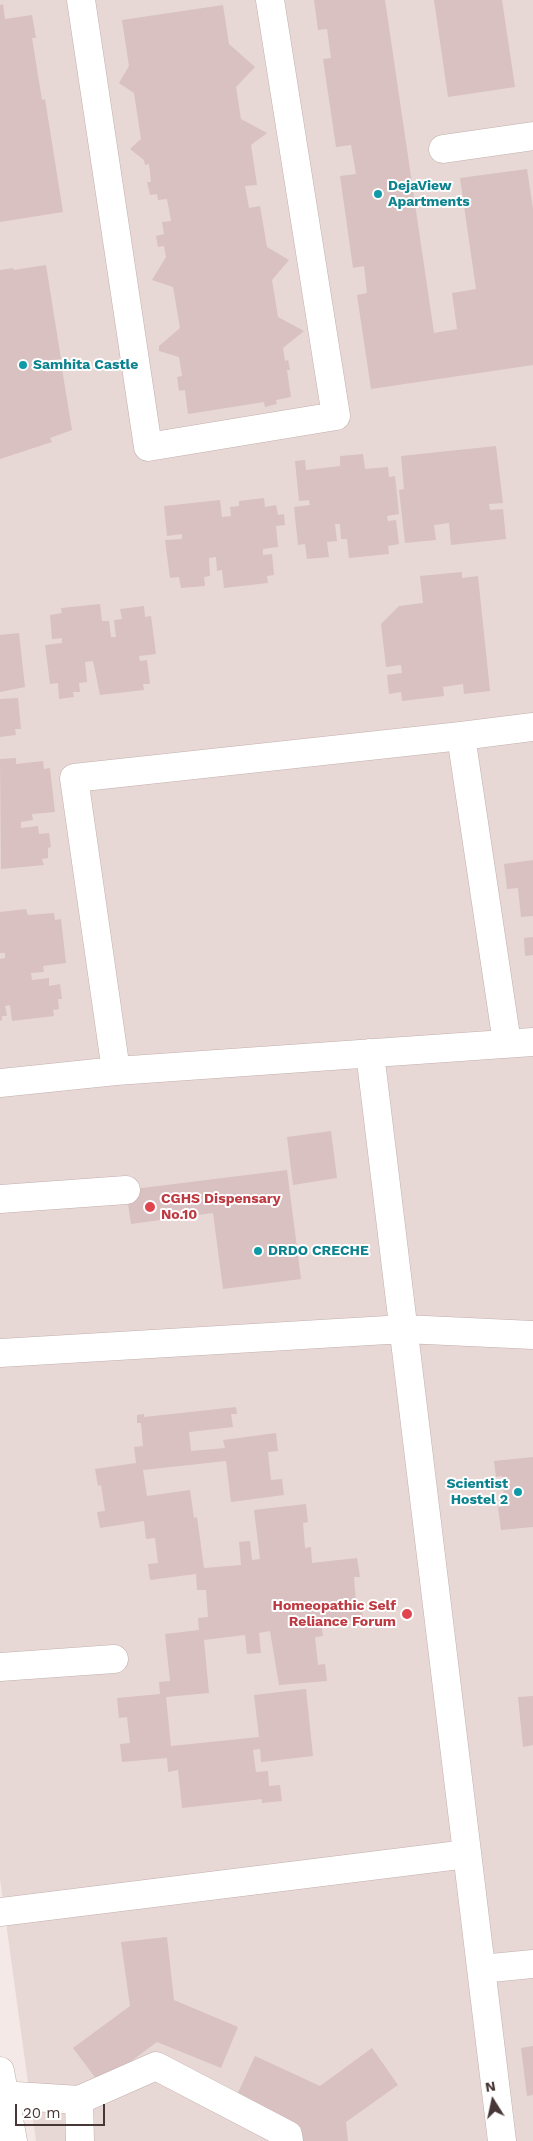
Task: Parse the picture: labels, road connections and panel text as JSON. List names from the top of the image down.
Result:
{
  "places": [
    "DejaView Apartments",
    "Samhita Castle",
    "CGHS Dispensary No.10",
    "DRDO CRECHE",
    "Scientist Hostel 2",
    "Homeopathic Self Reliance Forum"
  ],
  "scale_bar": "20 m",
  "north": "top"
}
